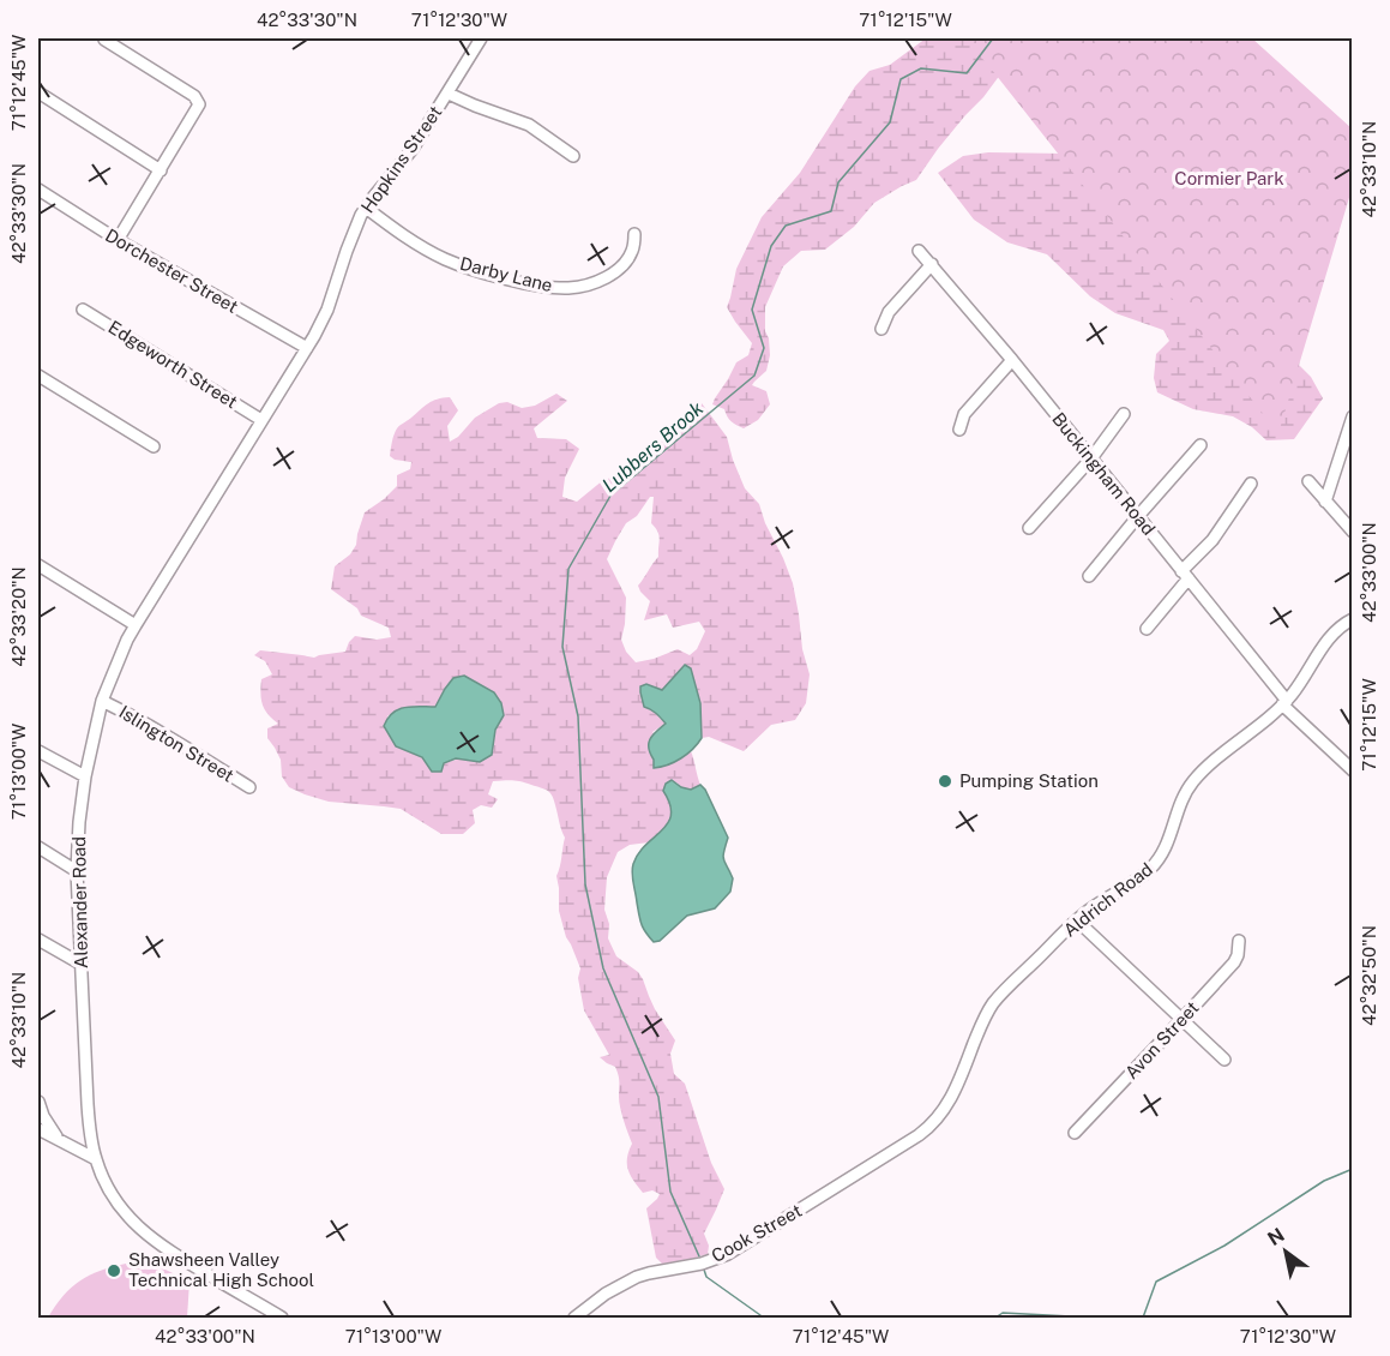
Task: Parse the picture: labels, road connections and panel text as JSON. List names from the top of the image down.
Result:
{
  "streets": {
    "street": [
      "Hopkins Street",
      "Dorchester Street",
      "Darby Lane",
      "Edgeworth Street",
      "Buckingham Road",
      "Islington Street",
      "Aldrich Road",
      "Alexander Road",
      "Avon Street",
      "Cook Street"
    ]
  },
  "crossings": [
    ["Hopkins Street", "Darby Lane"],
    ["Hopkins Street", "Alexander Road"],
    ["Dorchester Street", "Alexander Road"],
    ["Edgeworth Street", "Alexander Road"],
    ["Buckingham Road", "Aldrich Road"],
    ["Islington Street", "Alexander Road"],
    ["Aldrich Road", "Cook Street"]
  ],
  "water": ["Lubbers Brook"],
  "parks": ["Cormier Park"],
  "places": ["Pumping Station", "Shawsheen Valley Technical High School"],
  "north": "top left",
  "coordinates": [
    "42°33'30\"N",
    "71°12'30\"W",
    "71°12'15\"W",
    "71°12'45\"W",
    "42°33'10\"N",
    "42°33'00\"N",
    "42°33'20\"N",
    "71°13'00\"W",
    "42°32'50\"N"
  ]
}
